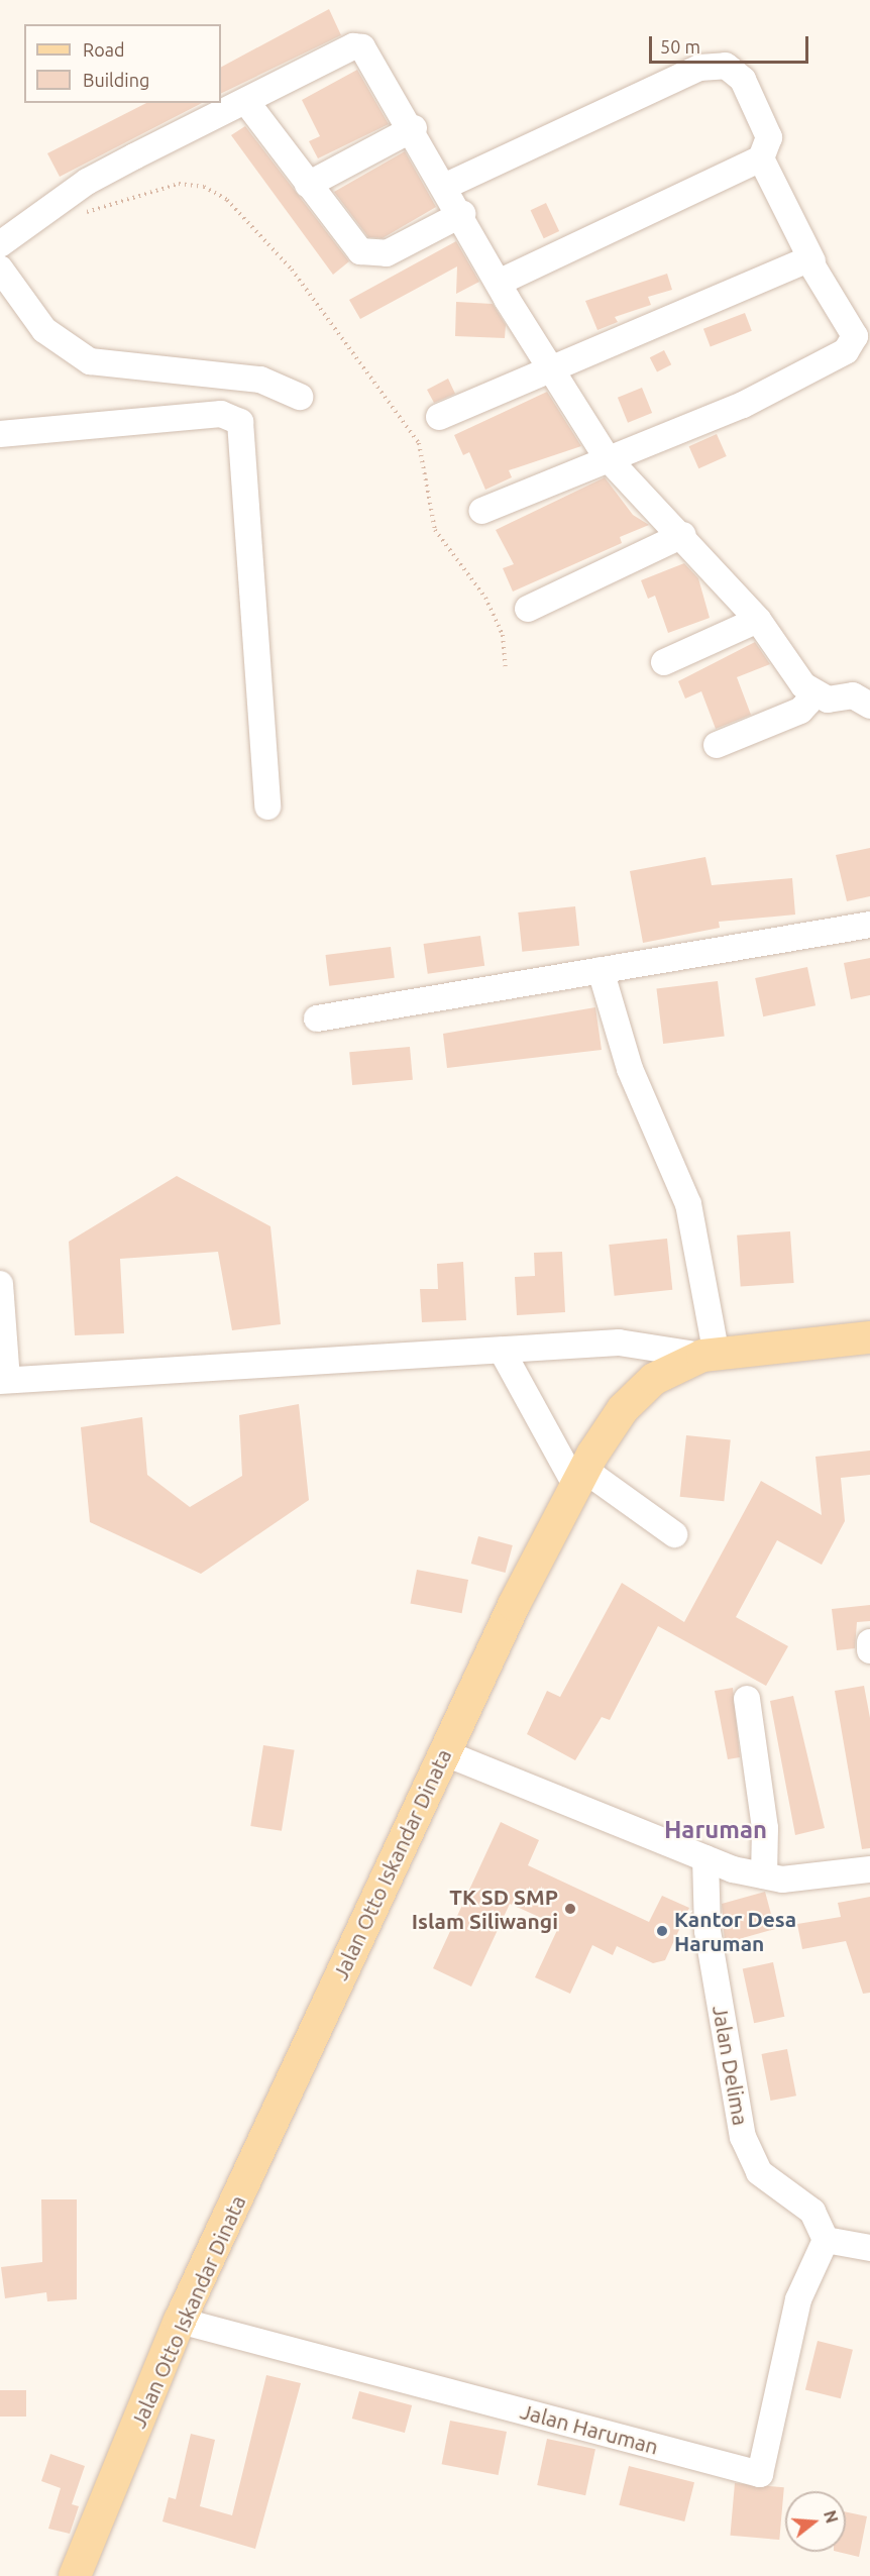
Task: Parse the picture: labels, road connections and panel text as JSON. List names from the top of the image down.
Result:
{
  "streets": {
    "main road": ["Jalan Otto Iskandar Dinata"],
    "street": ["Jalan Delima", "Jalan Haruman"]
  },
  "crossings": [
    ["Jalan Otto Iskandar Dinata", "Jalan Haruman"],
    ["Jalan Delima", "Jalan Haruman"]
  ],
  "districts": ["Haruman"],
  "places": ["TK SD SMP Islam Siliwangi", "Kantor Desa Haruman"],
  "legend": ["Road", "Building"],
  "scale_bar": "50 m",
  "north": "right"
}
